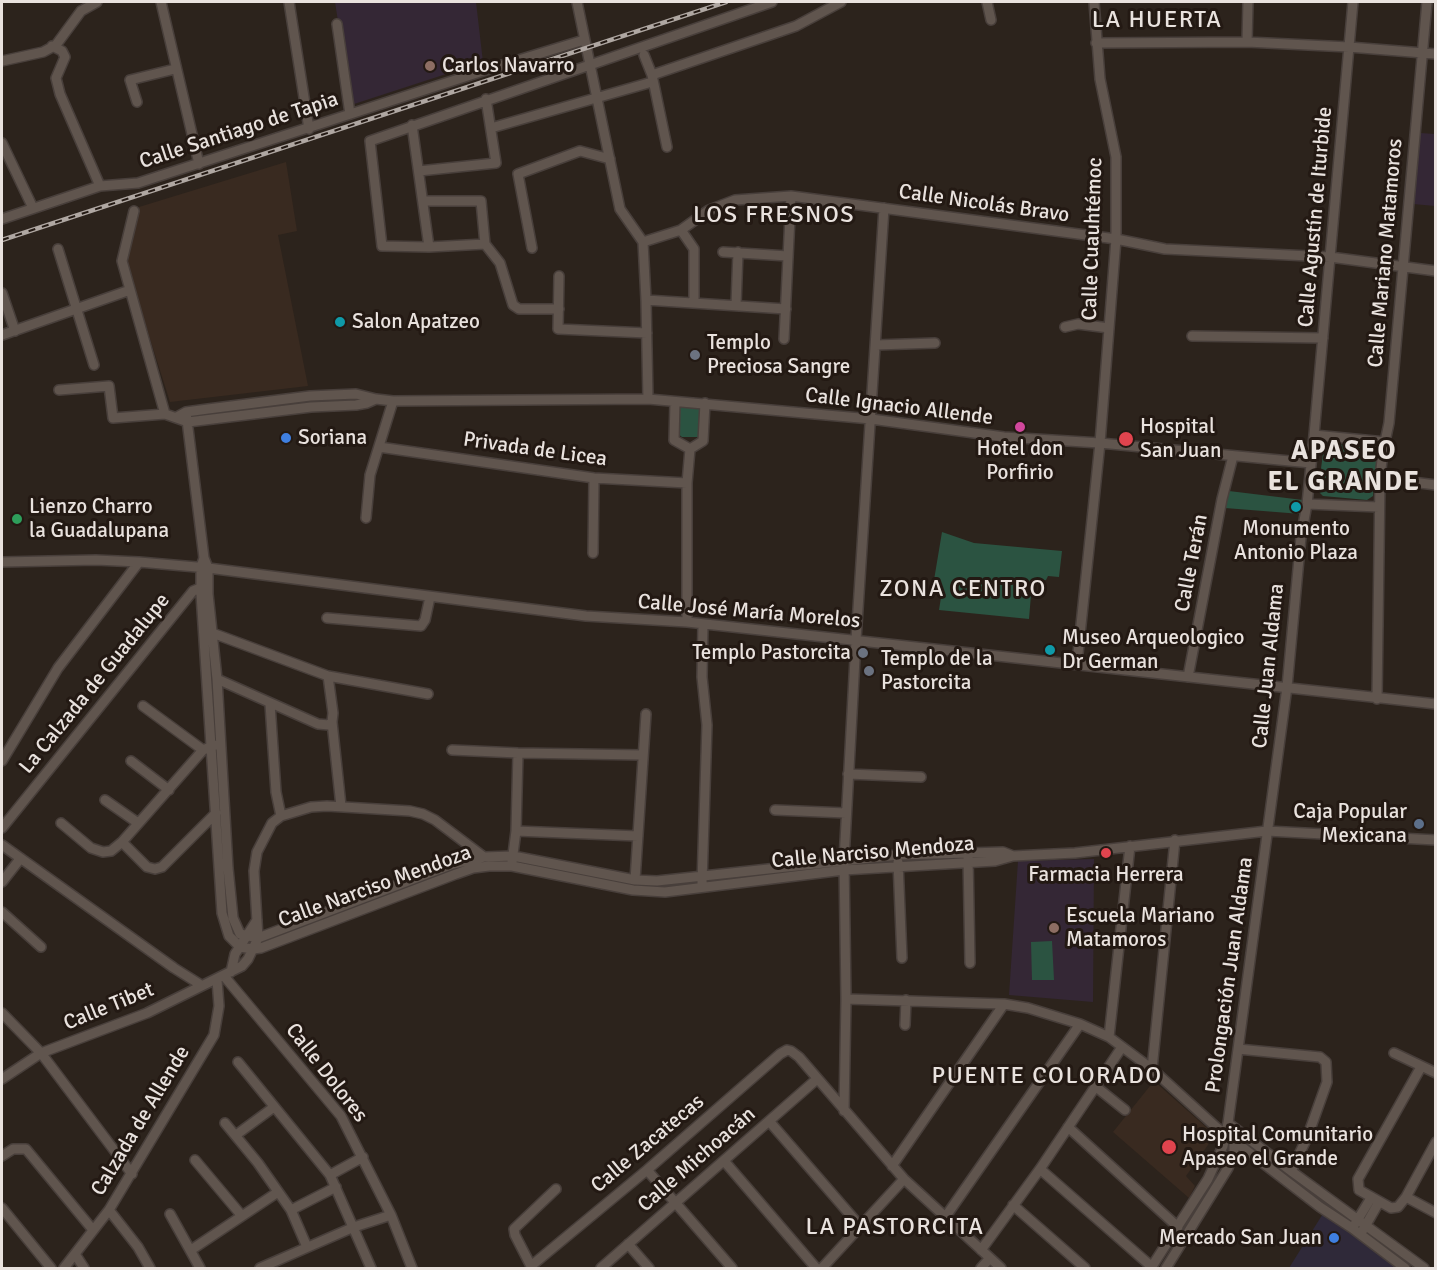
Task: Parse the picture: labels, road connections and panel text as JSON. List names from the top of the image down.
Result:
{
  "streets": {
    "street": [
      "Calle Santiago de Tapia",
      "Calle Nicolás Bravo",
      "Calle Agustín de Iturbide",
      "Calle Cuauhtémoc",
      "Calle Mariano Matamoros",
      "Calle Ignacio Allende",
      "Privada de Licea",
      "Calle Terán",
      "Calle José María Morelos",
      "Calle Juan Aldama",
      "La Calzada de Guadalupe",
      "Calle Narciso Mendoza",
      "Prolongación Juan Aldama",
      "Calle Tibet",
      "Calle Dolores",
      "Calzada de Allende",
      "Calle Zacatecas",
      "Calle Michoacán"
    ]
  },
  "crossings": [
    ["Calle Nicolás Bravo", "Calle Agustín de Iturbide"],
    ["Calle Nicolás Bravo", "Calle Cuauhtémoc"],
    ["Calle Nicolás Bravo", "Calle Mariano Matamoros"],
    ["Calle Agustín de Iturbide", "Calle Ignacio Allende"],
    ["Calle Agustín de Iturbide", "Calle Juan Aldama"],
    ["Calle Cuauhtémoc", "Calle Ignacio Allende"],
    ["Calle Cuauhtémoc", "Calle José María Morelos"],
    ["Calle Mariano Matamoros", "Calle José María Morelos"],
    ["Calle Ignacio Allende", "Calle Terán"],
    ["Calle Ignacio Allende", "Calle Juan Aldama"],
    ["Calle Terán", "Calle José María Morelos"],
    ["Calle José María Morelos", "Calle Juan Aldama"],
    ["Calle Juan Aldama", "Calle Narciso Mendoza"],
    ["Calle Juan Aldama", "Prolongación Juan Aldama"],
    ["Calle Narciso Mendoza", "Prolongación Juan Aldama"],
    ["Calle Narciso Mendoza", "Calle Tibet"],
    ["Calle Tibet", "Calle Dolores"],
    ["Calle Tibet", "Calzada de Allende"],
    ["Calle Dolores", "Calzada de Allende"],
    ["Calle Zacatecas", "Calle Michoacán"]
  ],
  "districts": [
    "LA HUERTA",
    "LOS FRESNOS",
    "APASEO EL GRANDE",
    "ZONA CENTRO",
    "PUENTE COLORADO",
    "LA PASTORCITA"
  ],
  "places": [
    "Carlos Navarro",
    "Salon Apatzeo",
    "Templo Preciosa Sangre",
    "Hotel don Porfirio",
    "Soriana",
    "Hospital San Juan",
    "Monumento Antonio Plaza",
    "Lienzo Charro la Guadalupana",
    "Museo Arqueologico Dr German",
    "Templo Pastorcita",
    "Templo de la Pastorcita",
    "Caja Popular Mexicana",
    "Farmacia Herrera",
    "Escuela Mariano Matamoros",
    "Hospital Comunitario Apaseo el Grande",
    "Mercado San Juan"
  ]
}
